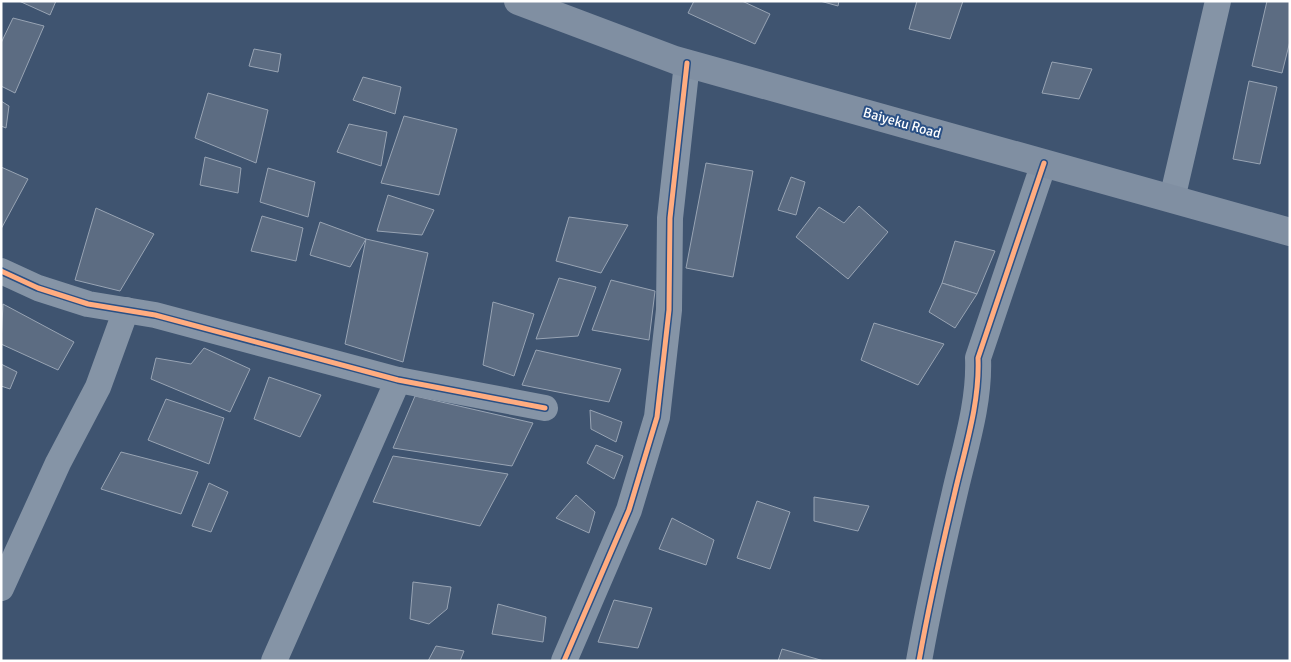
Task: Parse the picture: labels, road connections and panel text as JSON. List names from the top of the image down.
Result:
{
  "streets": {
    "main road": ["Baiyeku Road"]
  }
}
